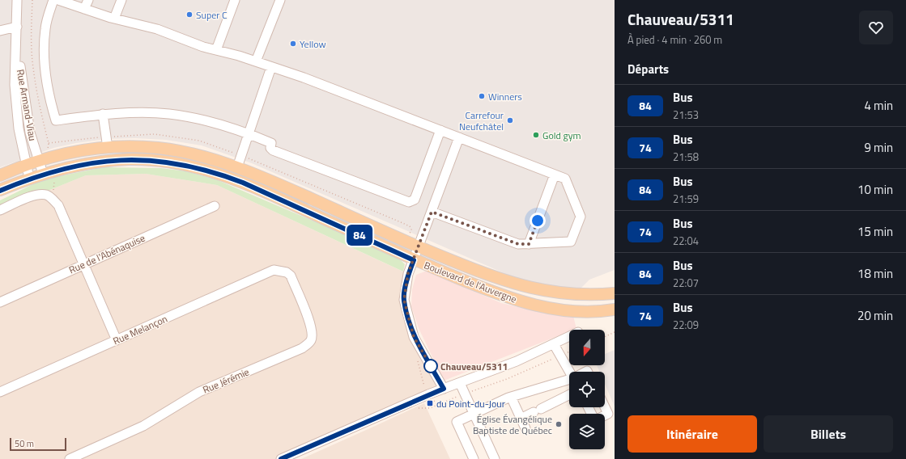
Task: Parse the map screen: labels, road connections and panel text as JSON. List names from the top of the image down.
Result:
{
  "streets": {
    "main road": ["Boulevard de l'Auvergne"],
    "street": [
      "Rue Armand-Viau",
      "Rue de l'Abénaquise",
      "Rue Melançon",
      "Rue Jérémie"
    ]
  },
  "crossings": [
    ["Rue Armand-Viau", "Boulevard de l'Auvergne"],
    ["Rue Melançon", "Rue Jérémie"]
  ],
  "places": {
    "other": [
      "Super C",
      "Yellow",
      "Winners",
      "Carrefour Neufchâtel",
      "Gold gym",
      "Chauveau/5311",
      "Église Évangélique Baptiste de Québec"
    ],
    "transit": ["du Point-du-Jour"]
  },
  "lines": ["bus line 84"],
  "scale_bar": "50 m",
  "north": "bottom",
  "page": {
    "on_map": "84",
    "heading": [
      ["Chauveau/5311", "À pied · 4 min · 260 m"],
      "Départs"
    ],
    "list": [
      {
        "mark": "84",
        "name": "Bus",
        "note": "21:53",
        "value": "4 min"
      },
      {
        "mark": "74",
        "name": "Bus",
        "note": "21:58",
        "value": "9 min"
      },
      {
        "mark": "84",
        "name": "Bus",
        "note": "21:59",
        "value": "10 min"
      },
      {
        "mark": "74",
        "name": "Bus",
        "note": "22:04",
        "value": "15 min"
      },
      {
        "mark": "84",
        "name": "Bus",
        "note": "22:07",
        "value": "18 min"
      },
      {
        "mark": "74",
        "name": "Bus",
        "note": "22:09",
        "value": "20 min"
      }
    ],
    "buttons": ["Itinéraire", "Billets"],
    "scale": "50 m"
  }
}
